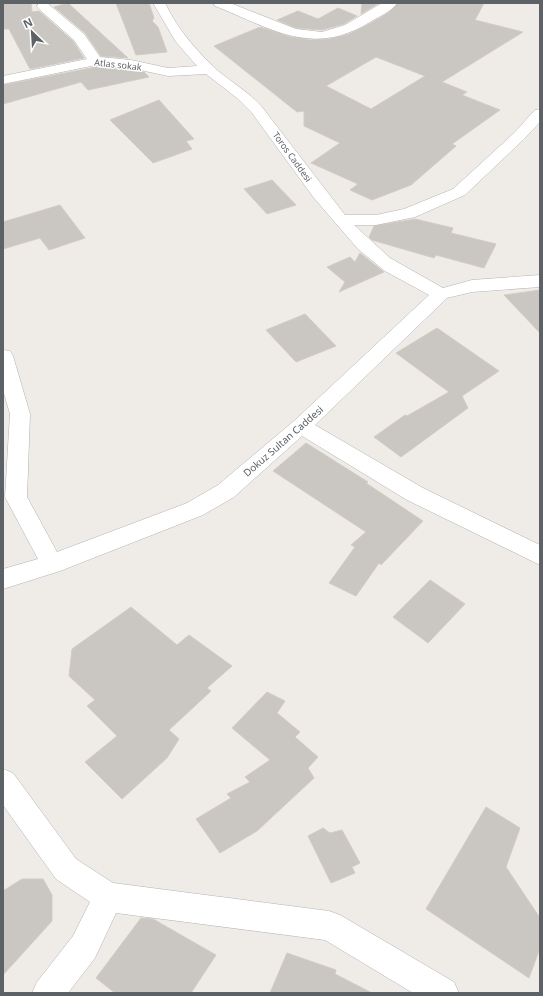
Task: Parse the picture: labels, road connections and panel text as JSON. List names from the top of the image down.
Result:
{
  "streets": {
    "street": ["Atlas sokak", "Toros Caddesi", "Dokuz Sultan Caddesi"]
  },
  "crossings": [
    ["Atlas sokak", "Toros Caddesi"],
    ["Toros Caddesi", "Dokuz Sultan Caddesi"]
  ],
  "north": "top left"
}
